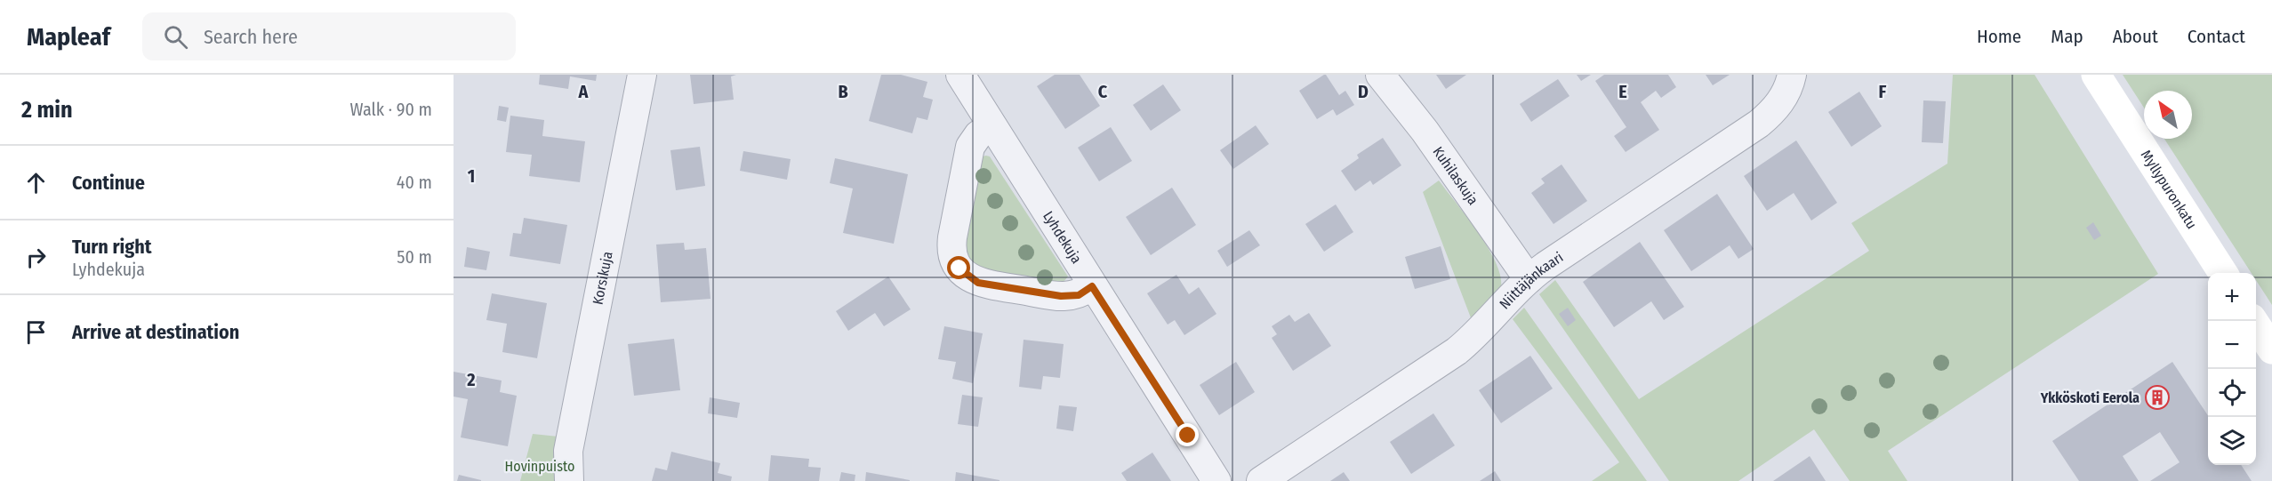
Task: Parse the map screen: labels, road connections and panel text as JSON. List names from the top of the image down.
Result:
{
  "streets": {
    "street": [
      "Kuhilaskuja",
      "Myllypuronkatu",
      "Lyhdekuja",
      "Korsikuja",
      "Niittäjänkaari"
    ]
  },
  "crossings": [
    ["Kuhilaskuja", "Niittäjänkaari"]
  ],
  "parks": ["Hovinpuisto"],
  "places": {
    "building": ["Ykköskoti Eerola"]
  },
  "north": "top left",
  "page": {
    "header": "Mapleaf",
    "search": "Search here",
    "nav": [
      "Home",
      "Map",
      "About",
      "Contact"
    ],
    "heading": ["2 min", "Walk · 90 m"],
    "list": [
      ["Continue", "40 m"],
      ["Turn right", "Lyhdekuja", "50 m"],
      "Arrive at destination"
    ],
    "map_buttons": ["+", "−"]
  },
  "grid": {
    "columns": [
      "A",
      "B",
      "C",
      "D",
      "E",
      "F"
    ],
    "rows": ["1", "2"]
  }
}
